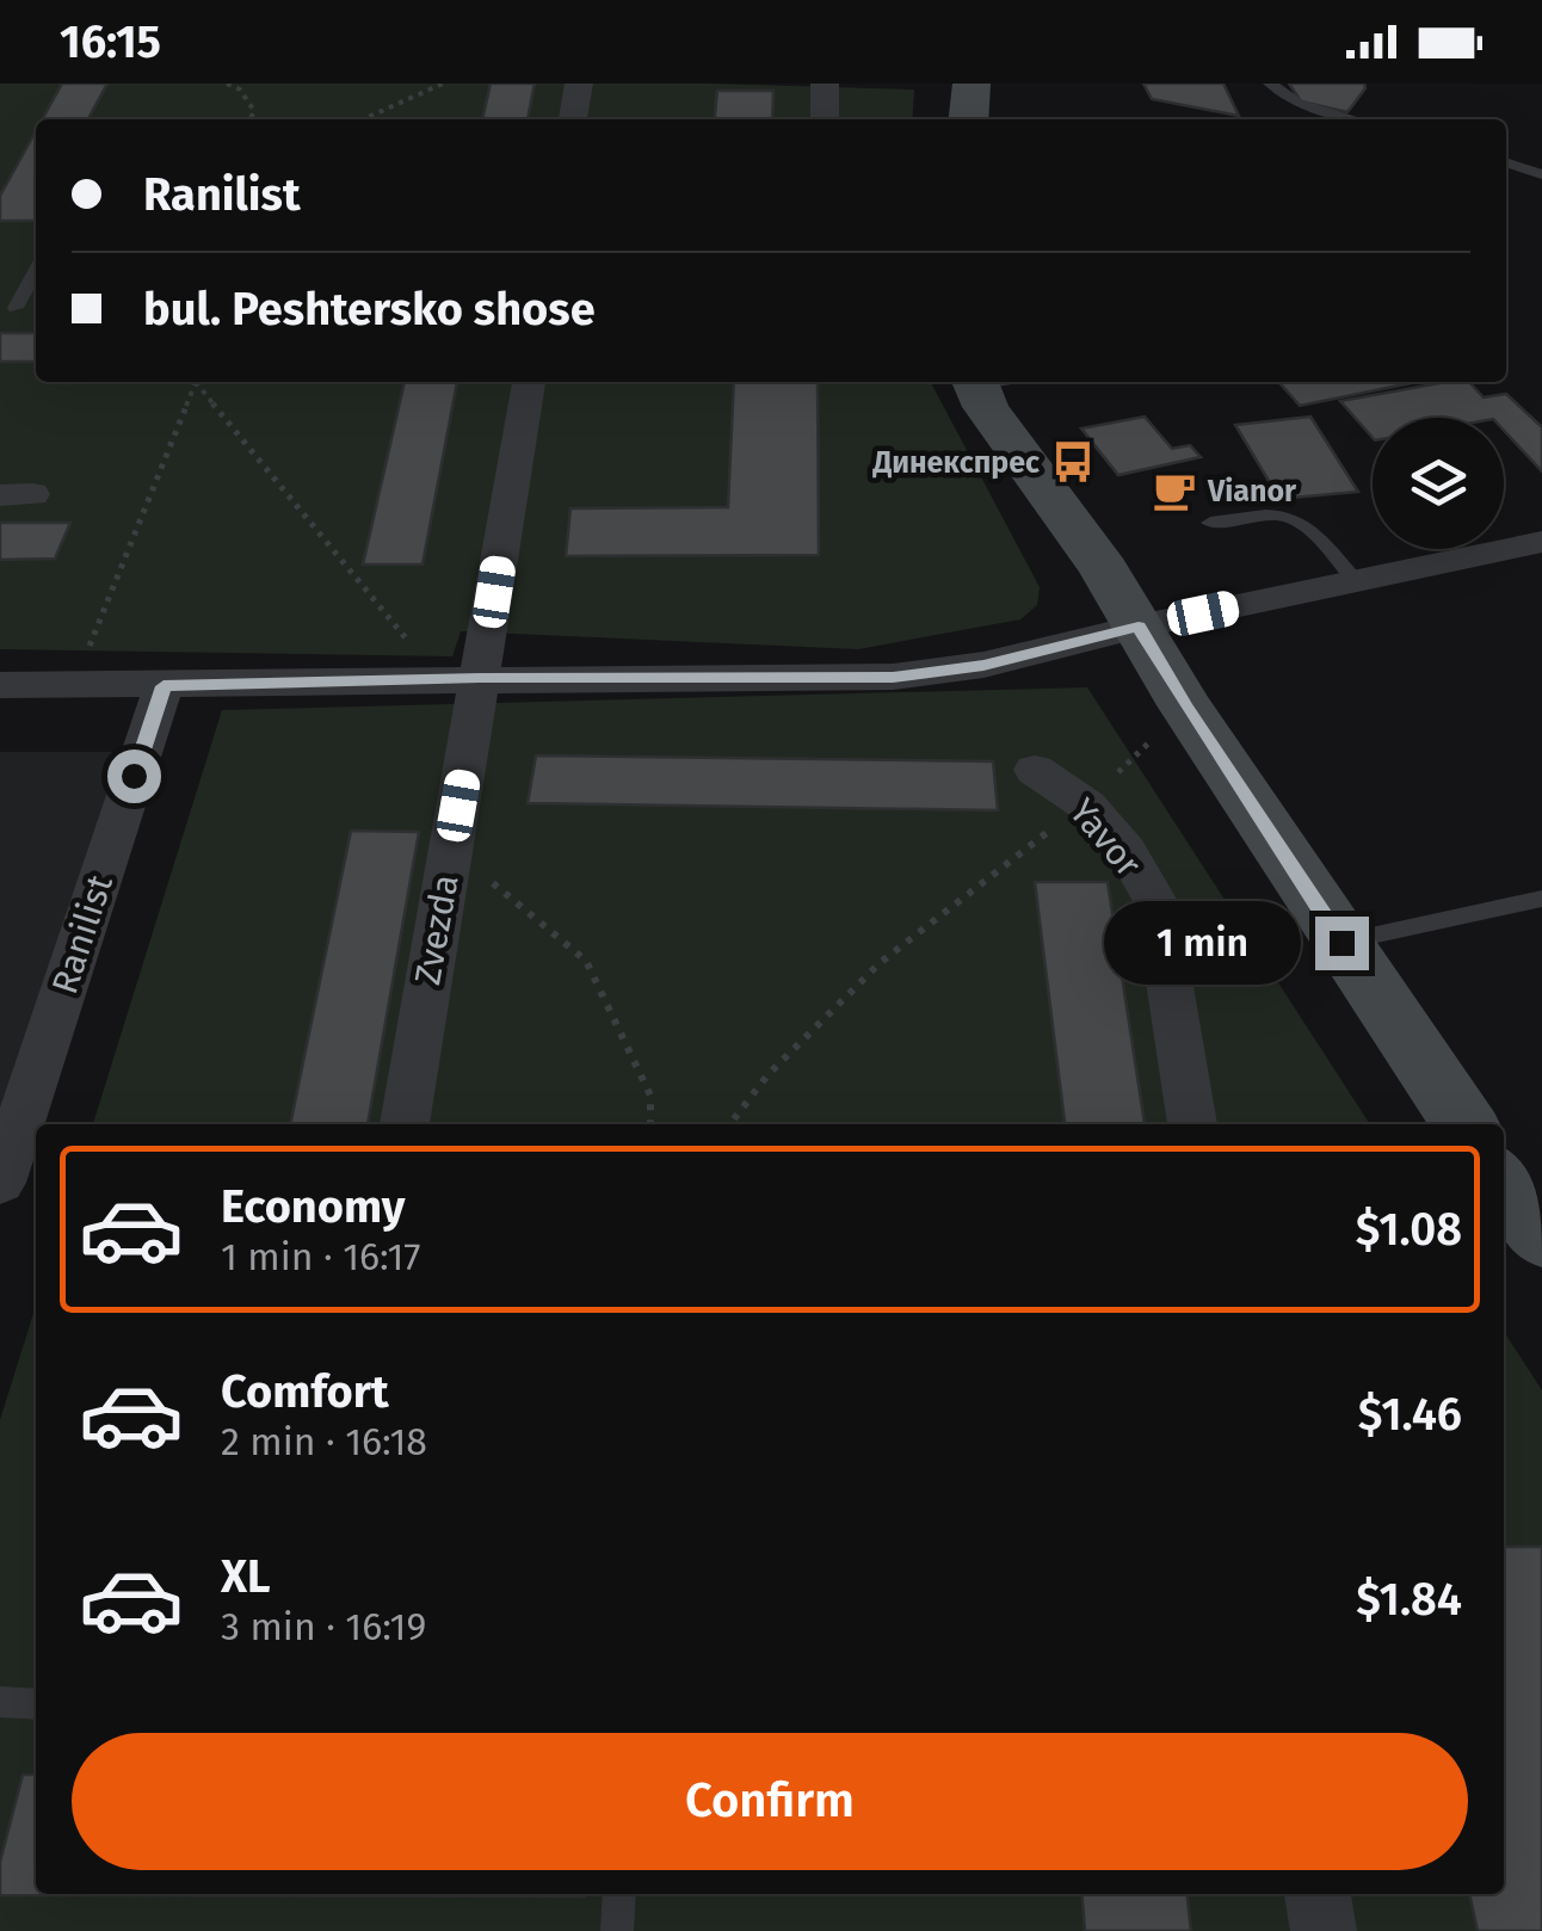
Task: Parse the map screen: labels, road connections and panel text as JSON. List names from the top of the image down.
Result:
{
  "streets": {
    "street": ["Yavor", "Zvezda", "Ranilist"]
  },
  "places": {
    "bus stop": ["Динекспрес"],
    "cafe": ["Vianor"]
  },
  "page": {
    "status": "16:15",
    "banner": ["Ranilist", "bul. Peshtersko shose"],
    "bubble": "1 min",
    "list": [
      {
        "name": "Economy",
        "note": "1 min · 16:17",
        "value": "$1.08"
      },
      {
        "name": "Comfort",
        "note": "2 min · 16:18",
        "value": "$1.46"
      },
      {
        "name": "XL",
        "note": "3 min · 16:19",
        "value": "$1.84"
      }
    ],
    "buttons": "Confirm"
  }
}
